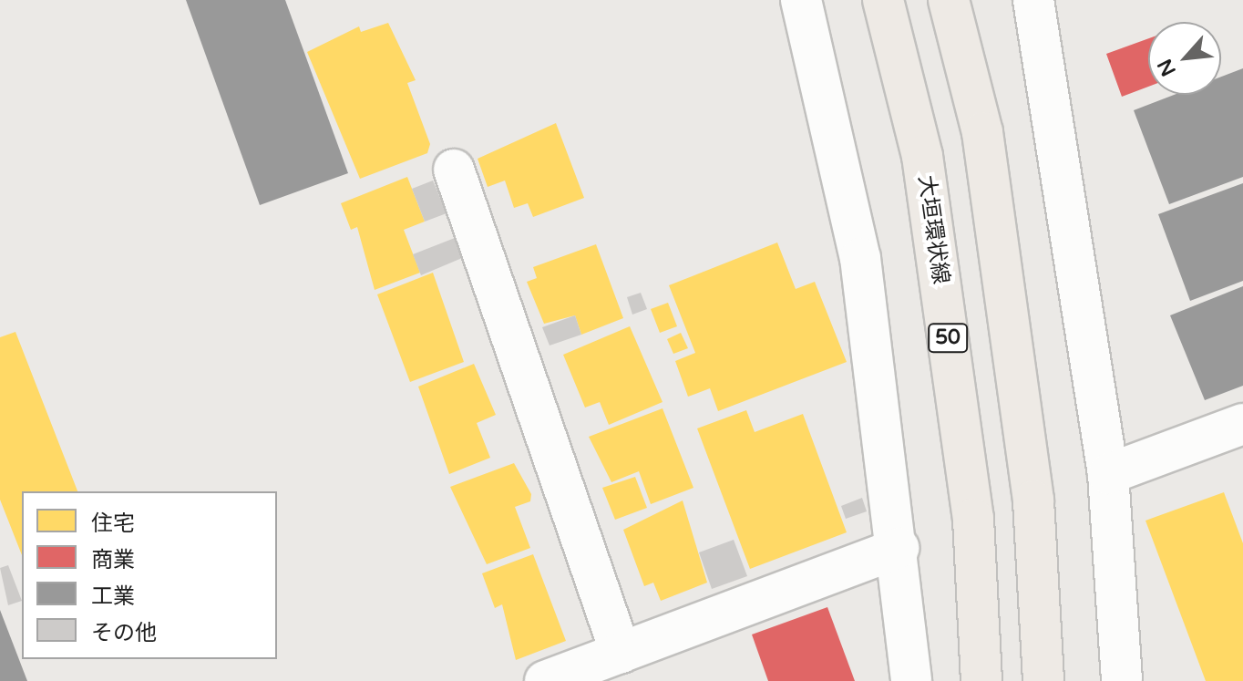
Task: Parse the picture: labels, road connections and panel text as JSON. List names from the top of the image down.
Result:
{
  "streets": {
    "main road": ["大垣環状線", "50"]
  },
  "legend": [
    "住宅",
    "商業",
    "工業",
    "その他"
  ],
  "north": "bottom left"
}
